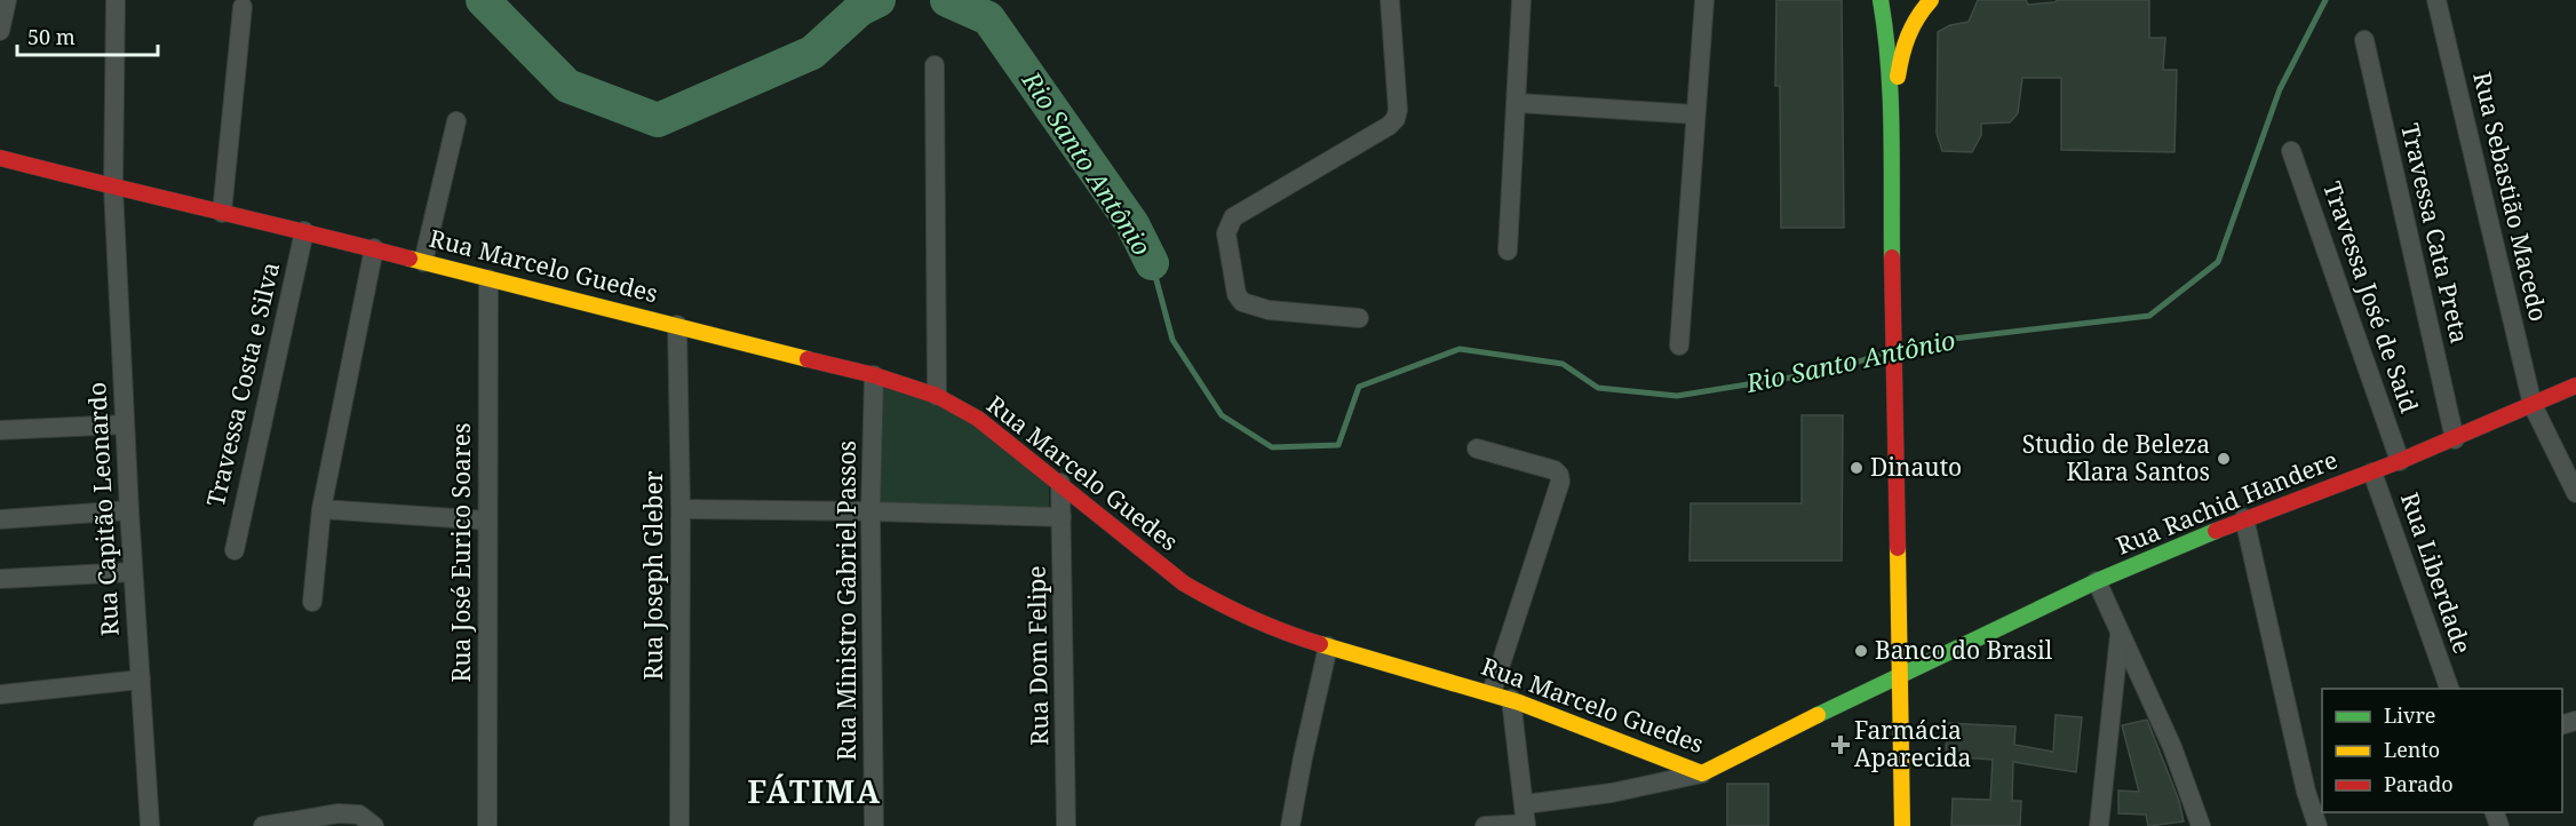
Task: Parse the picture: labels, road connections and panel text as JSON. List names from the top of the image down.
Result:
{
  "streets": {
    "street": [
      "Rua Sebastião Macedo",
      "Travessa Cata Preta",
      "Rua Marcelo Guedes",
      "Travessa José de Said",
      "Travessa Costa e Silva",
      "Rua Rachid Handere",
      "Rua Capitão Leonardo",
      "Rua José Eurico Soares",
      "Rua Liberdade",
      "Rua Joseph Gleber",
      "Rua Ministro Gabriel Passos",
      "Rua Dom Felipe"
    ]
  },
  "crossings": [
    ["Rua Sebastião Macedo", "Rua Rachid Handere"],
    ["Travessa Cata Preta", "Rua Rachid Handere"],
    ["Rua Marcelo Guedes", "Travessa Costa e Silva"],
    ["Rua Marcelo Guedes", "Rua Rachid Handere"],
    ["Rua Marcelo Guedes", "Rua Capitão Leonardo"],
    ["Rua Marcelo Guedes", "Rua José Eurico Soares"],
    ["Rua Marcelo Guedes", "Rua Joseph Gleber"],
    ["Rua Marcelo Guedes", "Rua Ministro Gabriel Passos"],
    ["Rua Marcelo Guedes", "Rua Dom Felipe"],
    ["Travessa José de Said", "Rua Rachid Handere"],
    ["Rua Rachid Handere", "Rua Liberdade"]
  ],
  "districts": ["FÁTIMA"],
  "water": ["Rio Santo Antônio"],
  "places": {
    "other": ["Studio de Beleza Klara Santos", "Dinauto", "Banco do Brasil"],
    "health": ["Farmácia Aparecida"]
  },
  "legend": ["Livre", "Lento", "Parado"],
  "scale_bar": "50 m"
}
